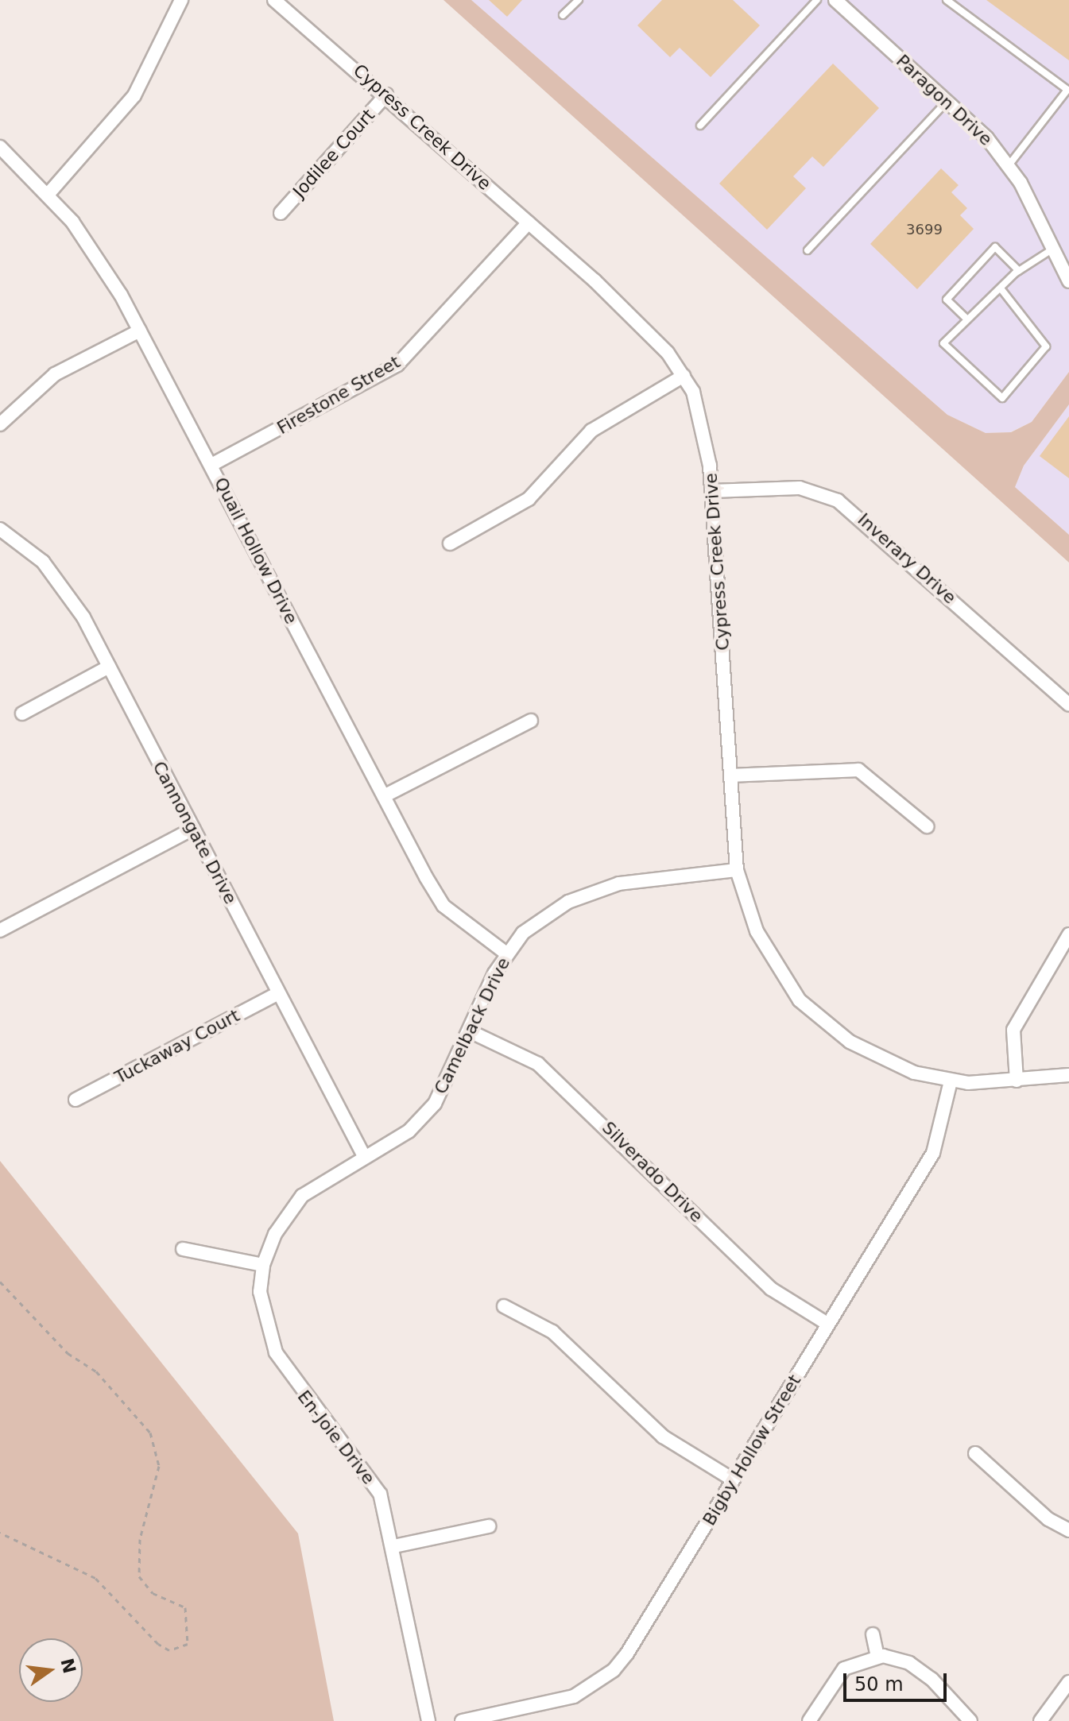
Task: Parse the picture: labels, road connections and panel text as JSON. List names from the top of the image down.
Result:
{
  "streets": {
    "street": [
      "Paragon Drive",
      "Cypress Creek Drive",
      "Jodilee Court",
      "Firestone Street",
      "Quail Hollow Drive",
      "Inverary Drive",
      "Cannongate Drive",
      "Camelback Drive",
      "Tuckaway Court",
      "Silverado Drive",
      "En-Joie Drive",
      "Bigby Hollow Street"
    ]
  },
  "crossings": [
    ["Cypress Creek Drive", "Jodilee Court"],
    ["Cypress Creek Drive", "Firestone Street"],
    ["Cypress Creek Drive", "Inverary Drive"],
    ["Cypress Creek Drive", "Camelback Drive"],
    ["Cypress Creek Drive", "Bigby Hollow Street"],
    ["Firestone Street", "Quail Hollow Drive"],
    ["Quail Hollow Drive", "Camelback Drive"],
    ["Cannongate Drive", "Camelback Drive"],
    ["Cannongate Drive", "Tuckaway Court"],
    ["Camelback Drive", "Silverado Drive"],
    ["Camelback Drive", "En-Joie Drive"],
    ["Silverado Drive", "Bigby Hollow Street"]
  ],
  "house_numbers": ["3699"],
  "scale_bar": "50 m",
  "north": "right"
}
